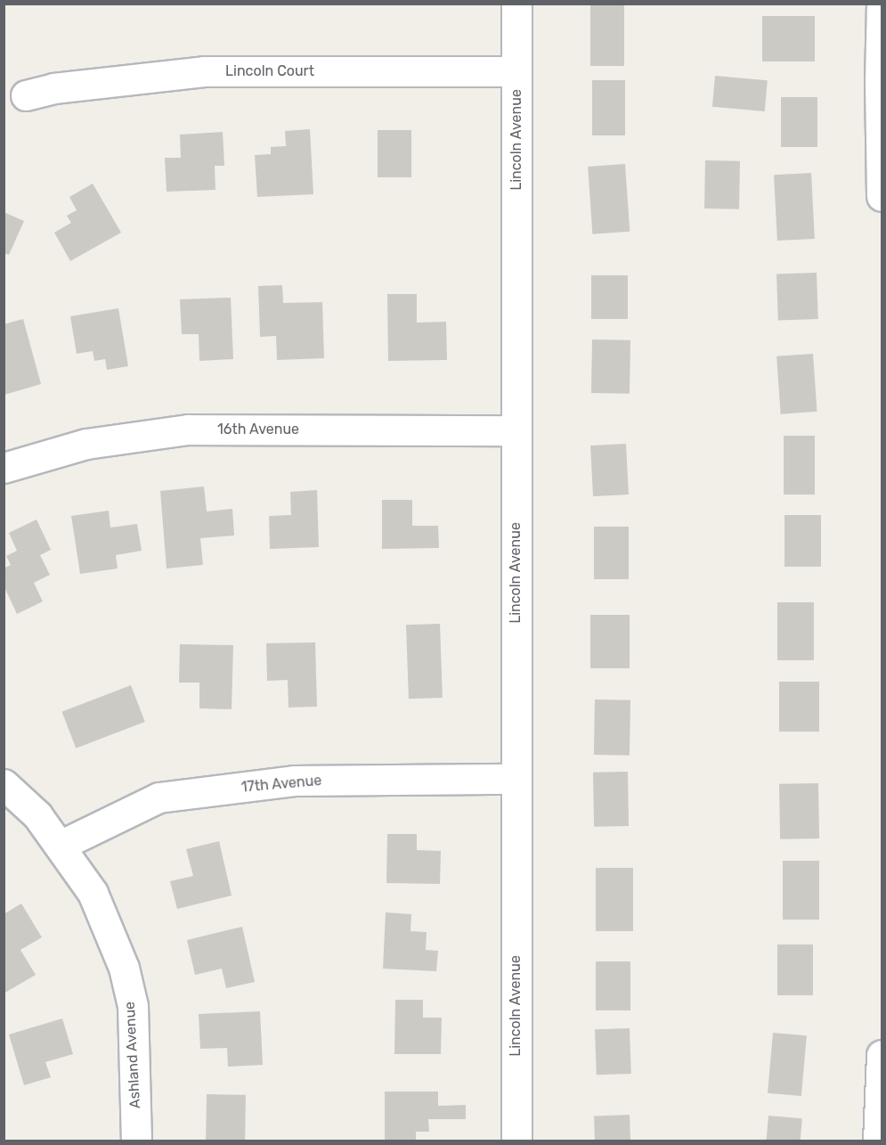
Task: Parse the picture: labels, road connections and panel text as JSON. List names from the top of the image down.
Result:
{
  "streets": {
    "street": [
      "Lincoln Court",
      "Lincoln Avenue",
      "16th Avenue",
      "17th Avenue",
      "Ashland Avenue"
    ]
  },
  "crossings": [
    ["Lincoln Court", "Lincoln Avenue"],
    ["Lincoln Avenue", "16th Avenue"],
    ["Lincoln Avenue", "17th Avenue"],
    ["17th Avenue", "Ashland Avenue"]
  ]
}
